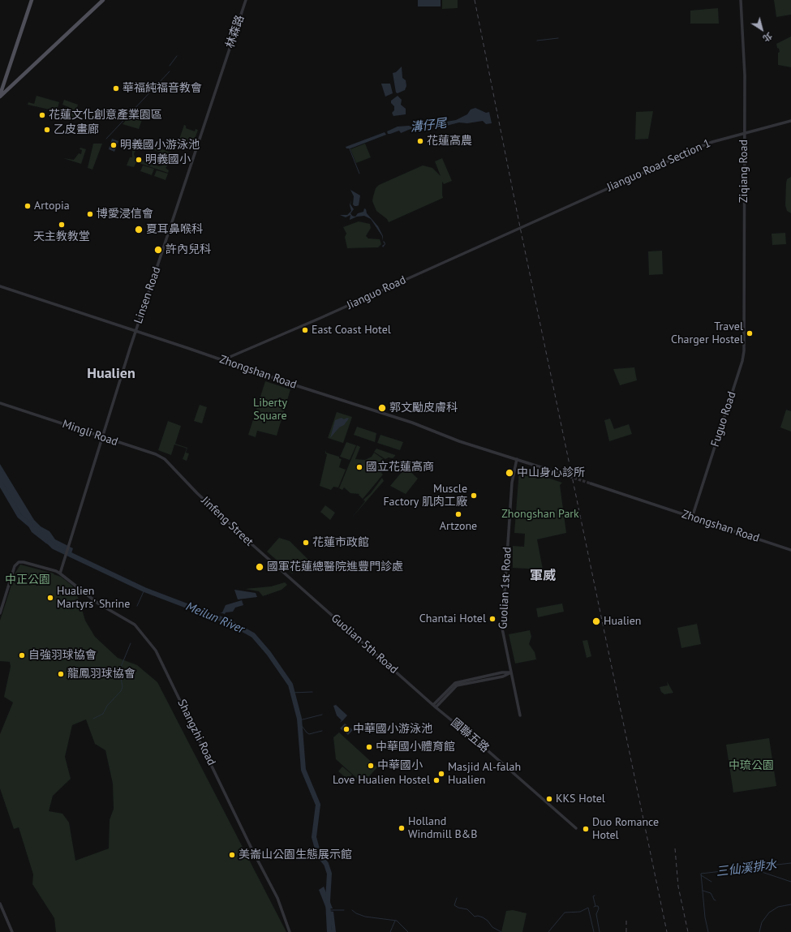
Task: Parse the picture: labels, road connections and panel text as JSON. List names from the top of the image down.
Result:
{
  "streets": {
    "street": [
      "Jianguo Road Section 1",
      "Ziqiang Road",
      "Jianguo Road",
      "Linsen Road",
      "Zhongshan Road",
      "Fuguo Road",
      "Mingli Road",
      "Jinfeng Street",
      "Guolian 1st Road",
      "Guolian 5th Road",
      "Shangzhi Road",
      "國聯五路"
    ]
  },
  "crossings": [
    ["Jianguo Road Section 1", "Ziqiang Road"],
    ["Jianguo Road Section 1", "Jianguo Road"],
    ["Ziqiang Road", "Fuguo Road"],
    ["Jianguo Road", "Zhongshan Road"],
    ["Linsen Road", "Zhongshan Road"],
    ["Linsen Road", "Mingli Road"],
    ["Linsen Road", "Shangzhi Road"],
    ["Zhongshan Road", "Fuguo Road"],
    ["Zhongshan Road", "Guolian 1st Road"],
    ["Mingli Road", "Jinfeng Street"],
    ["Jinfeng Street", "Guolian 5th Road"],
    ["Guolian 5th Road", "國聯五路"]
  ],
  "districts": ["Hualien", "軍威"],
  "water": ["溝仔尾", "Meilun River", "三仙溪排水"],
  "parks": [
    "Liberty Square",
    "Zhongshan Park",
    "中正公園",
    "中琉公園"
  ],
  "places": [
    "華福純福音教會",
    "花蓮文化創意產業園區",
    "乙皮畫廊",
    "花蓮高農",
    "明義國小游泳池",
    "明義國小",
    "Artopia",
    "博愛浸信會",
    "天主教教堂",
    "夏耳鼻喉科",
    "許內兒科",
    "East Coast Hotel",
    "Travel Charger Hostel",
    "郭文勵皮膚科",
    "國立花蓮高商",
    "中山身心診所",
    "Muscle Factory 肌肉工廠",
    "Artzone",
    "花蓮市政館",
    "國軍花蓮總醫院進豐門診處",
    "Hualien Martyrs' Shrine",
    "Chantai Hotel",
    "Hualien",
    "自強羽球協會",
    "龍鳳羽球協會",
    "中華國小游泳池",
    "中華國小體育館",
    "中華國小",
    "Masjid Al-falah Hualien",
    "Love Hualien Hostel",
    "KKS Hotel",
    "Holland Windmill B&B",
    "Duo Romance Hotel",
    "美崙山公園生態展示館"
  ],
  "north": "bottom right"
}
